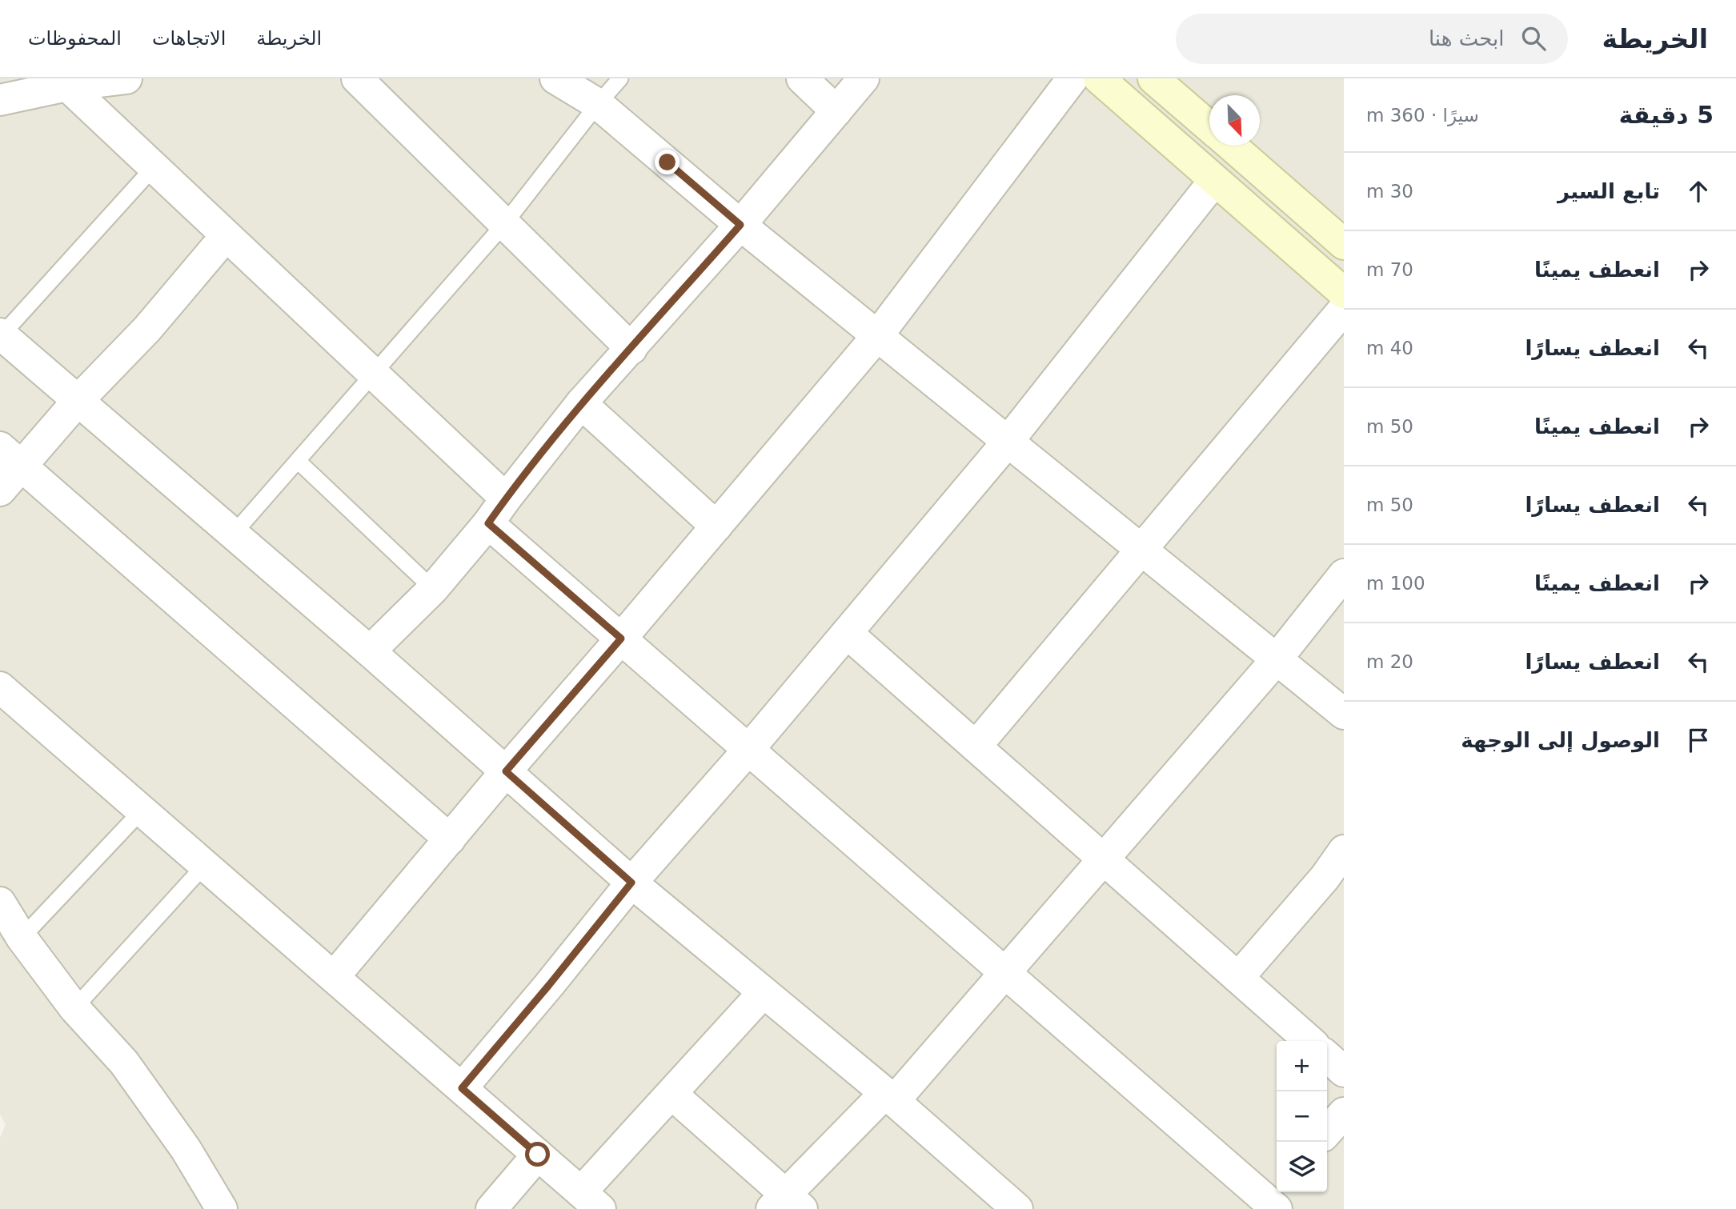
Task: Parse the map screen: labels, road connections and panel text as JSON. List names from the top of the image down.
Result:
{
  "north": "bottom right",
  "page": {
    "header": "الخريطة",
    "search": "ابحث هنا",
    "nav": ["الخريطة", "الاتجاهات", "المحفوظات"],
    "heading": ["5 دقيقة", "سيرًا · 360 m"],
    "list": [
      ["تابع السير", "30 m"],
      ["انعطف يمينًا", "70 m"],
      ["انعطف يسارًا", "40 m"],
      ["انعطف يمينًا", "50 m"],
      ["انعطف يسارًا", "50 m"],
      ["انعطف يمينًا", "100 m"],
      ["انعطف يسارًا", "20 m"],
      "الوصول إلى الوجهة"
    ],
    "map_buttons": ["+", "−"]
  }
}
